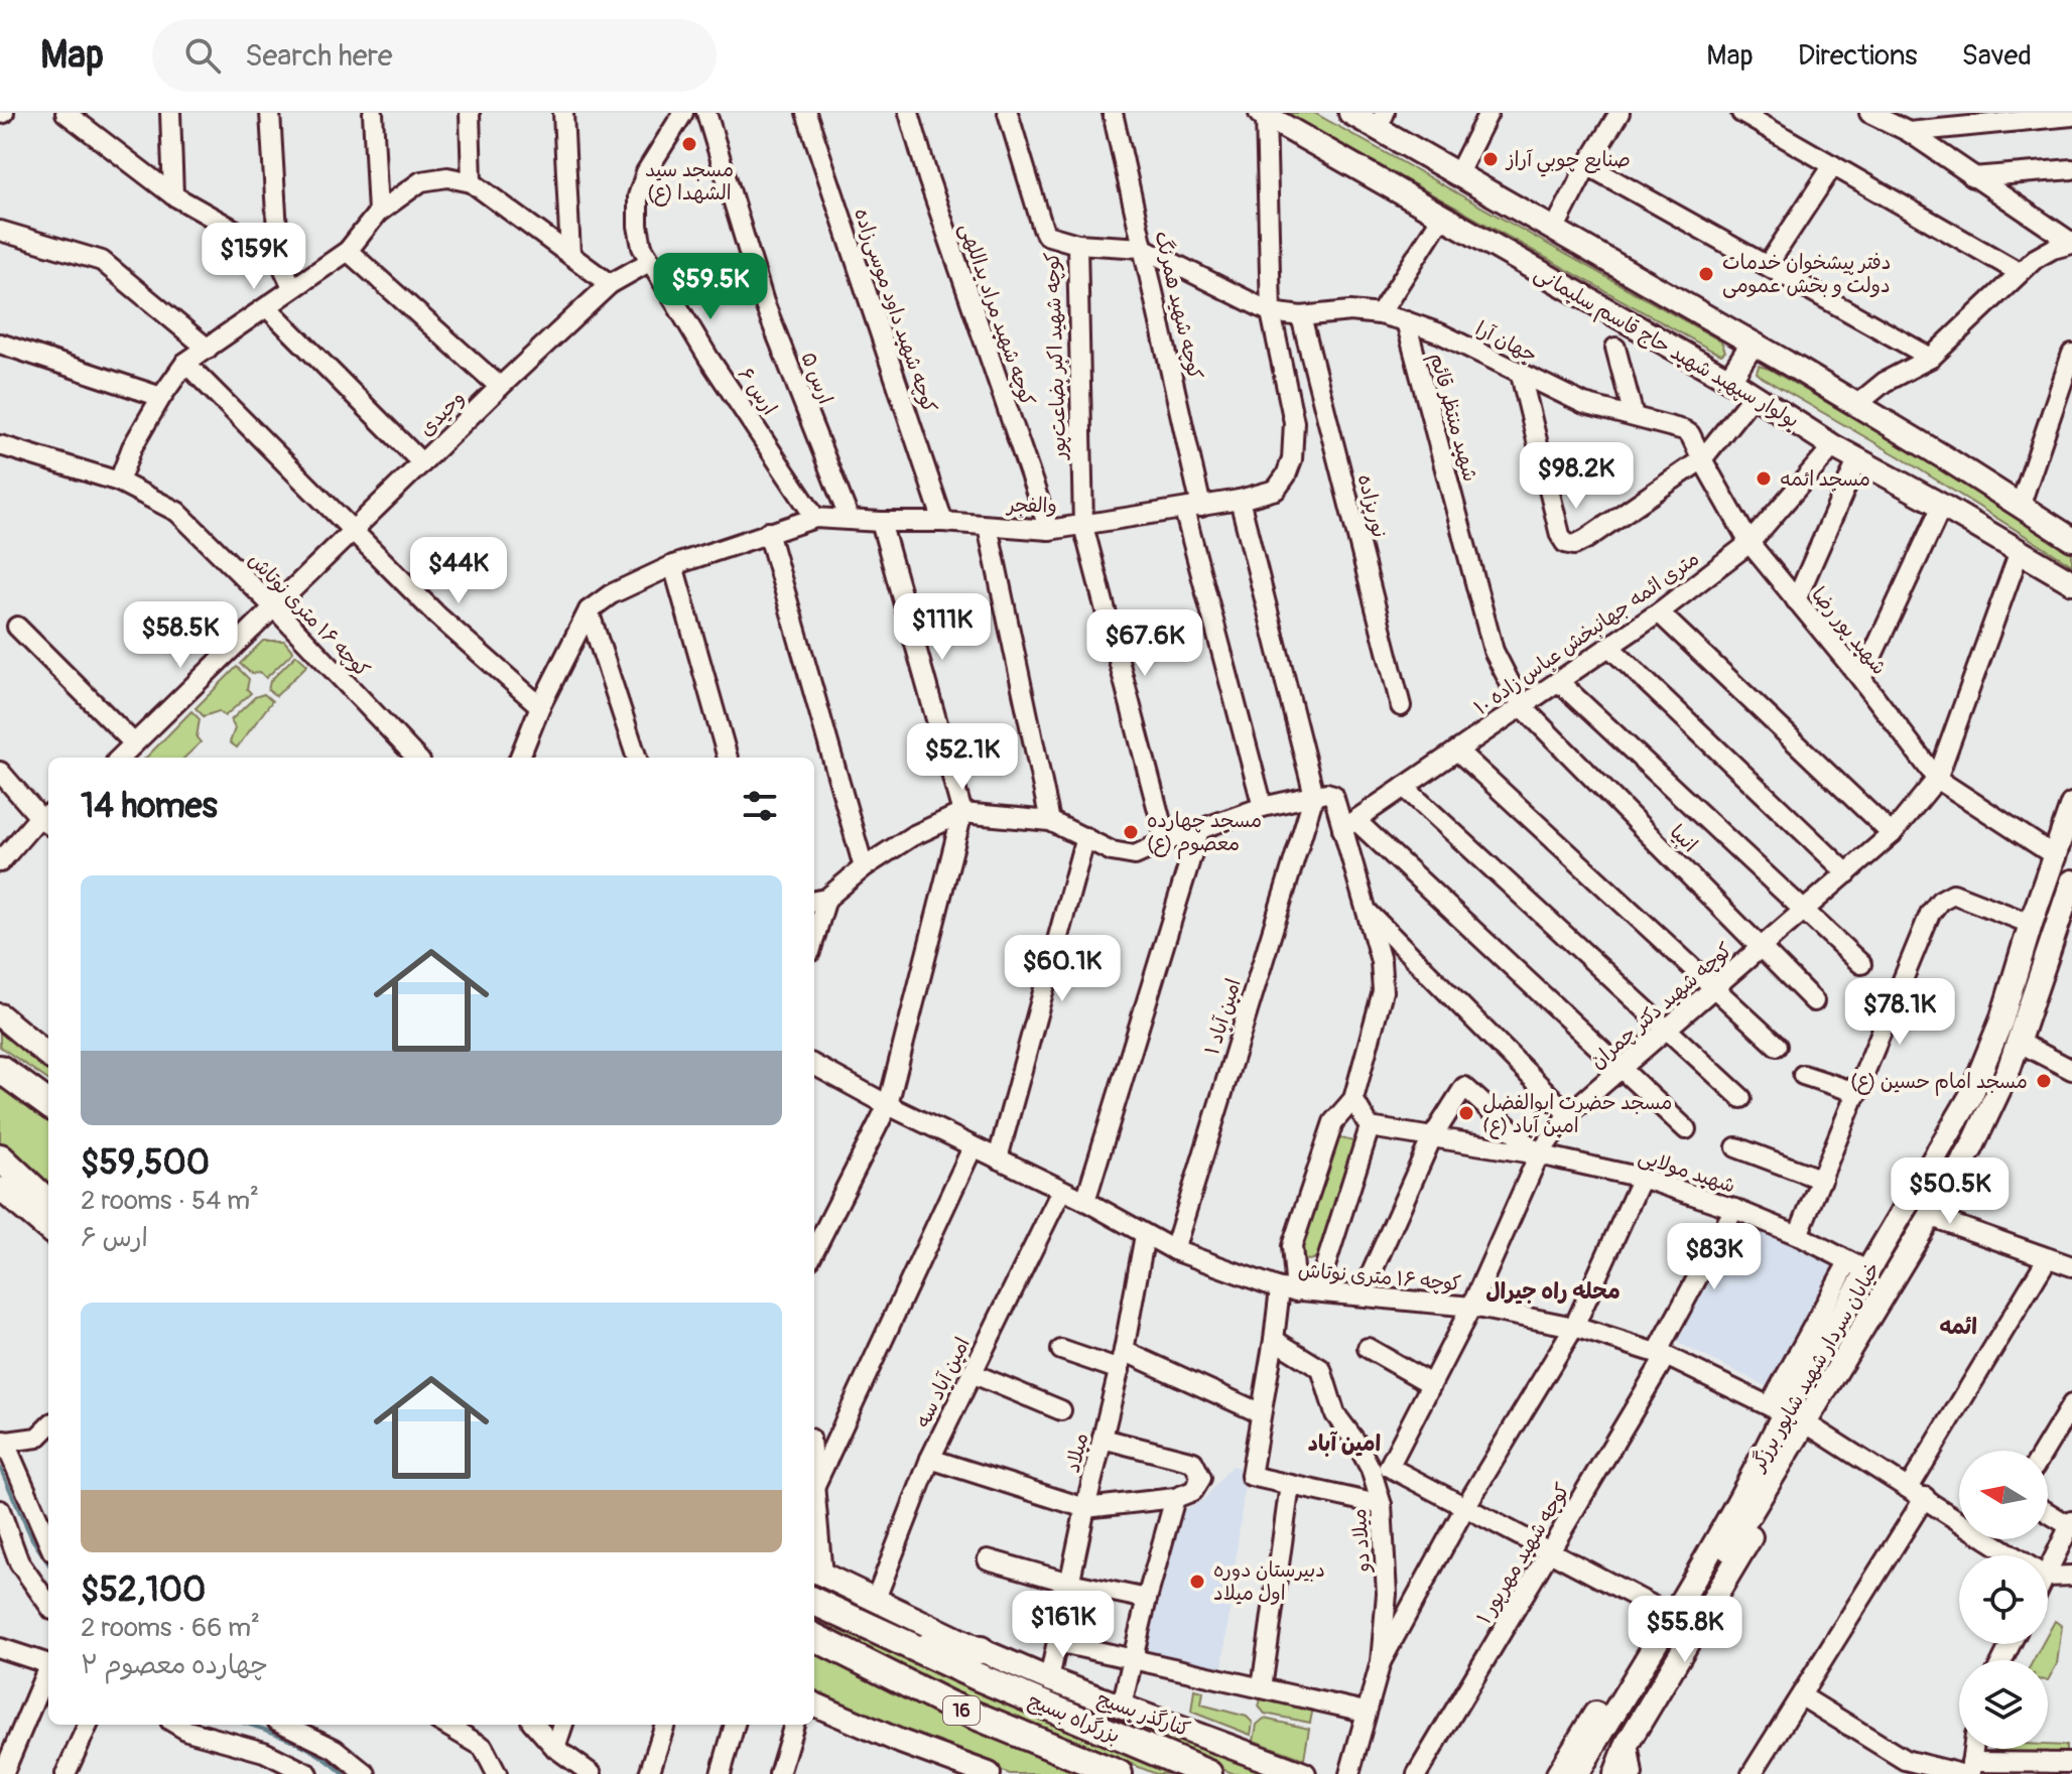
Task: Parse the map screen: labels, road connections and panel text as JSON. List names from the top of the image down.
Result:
{
  "streets": {
    "highway": ["16", "بزرگراه بسیج"],
    "main road": ["بولوار سپهبد شهید حاج قاسم سلیمانی", "خیابان سردار شهید شاپور برزگر", "کنارگذر بسیج"],
    "street": [
      "کوچه شهید همرنگ",
      "کوچه شهید داود موسی‌زاده",
      "کوچه شهید مراد یداللهی",
      "جهان آرا",
      "کوچه شهید اکبر بضاعت‌پور",
      "ارس ۵",
      "ارس ۶",
      "وحیدی",
      "شهید منتظر قائم",
      "والفجر",
      "نوریزاده",
      "کوچه ۱۶ متری نوتاش",
      "شهید پور رضا",
      "۱۰ متری ائمه جهانبخش عباس زاده",
      "انبیا",
      "کوچه شهید دکتر چمران",
      "۱ امین آباد",
      "شهید مولایی",
      "امین آباد سه",
      "میلاد",
      "میلاد دو",
      "کوچه شهید مهرپور ۱"
    ]
  },
  "crossings": [
    ["کوچه شهید همرنگ", "جهان آرا"],
    ["کوچه شهید همرنگ", "والفجر"],
    ["کوچه شهید داود موسی‌زاده", "والفجر"],
    ["کوچه شهید مراد یداللهی", "والفجر"],
    ["جهان آرا", "شهید منتظر قائم"],
    ["جهان آرا", "والفجر"],
    ["جهان آرا", "نوریزاده"],
    ["جهان آرا", "شهید پور رضا"],
    ["بولوار سپهبد شهید حاج قاسم سلیمانی", "والفجر"],
    ["بولوار سپهبد شهید حاج قاسم سلیمانی", "۱۰ متری ائمه جهانبخش عباس زاده"],
    ["بولوار سپهبد شهید حاج قاسم سلیمانی", "کوچه شهید دکتر چمران"],
    ["کوچه شهید اکبر بضاعت‌پور", "والفجر"],
    ["ارس ۵", "والفجر"],
    ["ارس ۶", "وحیدی"],
    ["ارس ۶", "والفجر"],
    ["وحیدی", "کوچه ۱۶ متری نوتاش"],
    ["شهید منتظر قائم", "۱۰ متری ائمه جهانبخش عباس زاده"],
    ["شهید منتظر قائم", "انبیا"],
    ["کوچه ۱۶ متری نوتاش", "کوچه شهید دکتر چمران"],
    ["کوچه ۱۶ متری نوتاش", "۱ امین آباد"],
    ["کوچه ۱۶ متری نوتاش", "خیابان سردار شهید شاپور برزگر"],
    ["کوچه ۱۶ متری نوتاش", "امین آباد سه"],
    ["کوچه ۱۶ متری نوتاش", "میلاد"],
    ["کوچه ۱۶ متری نوتاش", "کوچه شهید مهرپور ۱"],
    ["شهید پور رضا", "۱۰ متری ائمه جهانبخش عباس زاده"],
    ["شهید پور رضا", "کوچه شهید دکتر چمران"],
    ["شهید پور رضا", "خیابان سردار شهید شاپور برزگر"],
    ["۱۰ متری ائمه جهانبخش عباس زاده", "انبیا"],
    ["انبیا", "کوچه شهید دکتر چمران"],
    ["کوچه شهید دکتر چمران", "شهید مولایی"],
    ["شهید مولایی", "خیابان سردار شهید شاپور برزگر"],
    ["شهید مولایی", "کوچه شهید مهرپور ۱"],
    ["امین آباد سه", "کنارگذر بسیج"],
    ["میلاد", "کنارگذر بسیج"]
  ],
  "districts": ["محله راه جیرال", "ائمه", "امین آباد"],
  "places": [
    "مسجد سید الشهدا (ع)",
    "صنايع چوبي آراز",
    "دفتر پیشخوان خدمات دولت و بخش عمومی",
    "مسجد ائمه",
    "مسجد چهارده معصوم (ع)",
    "مسجد امام حسین (ع)",
    "مسجد حضرت ابوالفضل (ع) امین آباد",
    "دبیرستان دوره اول میلاد"
  ],
  "north": "left",
  "page": {
    "header": "Map",
    "search": "Search here",
    "nav": ["Map", "Directions", "Saved"],
    "price": [
      "$159K",
      "$59.5K",
      "$98.2K",
      "$44K",
      "$111K",
      "$58.5K",
      "$67.6K",
      "$52.1K",
      "$60.1K",
      "$78.1K",
      "$50.5K",
      "$83K",
      "$161K",
      "$55.8K"
    ],
    "heading": "14 homes",
    "list": [
      {
        "name": "$59,500",
        "note": "2 rooms · 54 m² · ارس ۶"
      },
      {
        "name": "$52,100",
        "note": "2 rooms · 66 m² · چهارده معصوم ۲"
      }
    ]
  }
}
